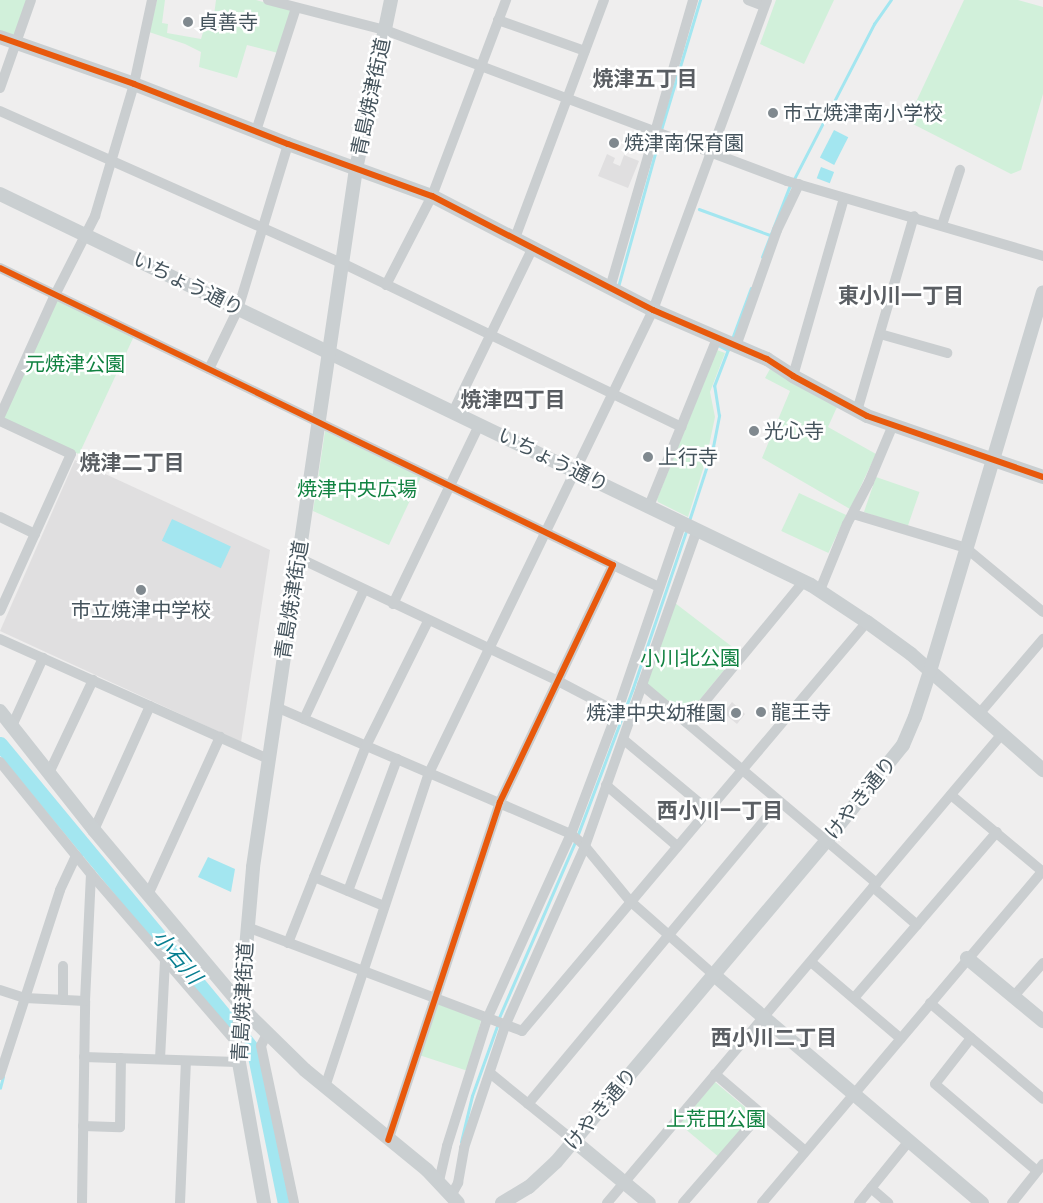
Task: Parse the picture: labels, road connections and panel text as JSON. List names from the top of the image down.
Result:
{
  "streets": {
    "street": ["青島焼津街道", "いちょう通り", "けやき通り"]
  },
  "crossings": [
    ["青島焼津街道", "いちょう通り"],
    ["いちょう通り", "けやき通り"]
  ],
  "districts": [
    "焼津五丁目",
    "東小川一丁目",
    "焼津四丁目",
    "焼津二丁目",
    "西小川一丁目",
    "西小川二丁目"
  ],
  "water": ["小石川"],
  "parks": [
    "元焼津公園",
    "焼津中央広場",
    "小川北公園",
    "上荒田公園"
  ],
  "places": [
    "貞善寺",
    "市立焼津南小学校",
    "焼津南保育園",
    "光心寺",
    "上行寺",
    "市立焼津中学校",
    "龍王寺",
    "焼津中央幼稚園"
  ]
}
